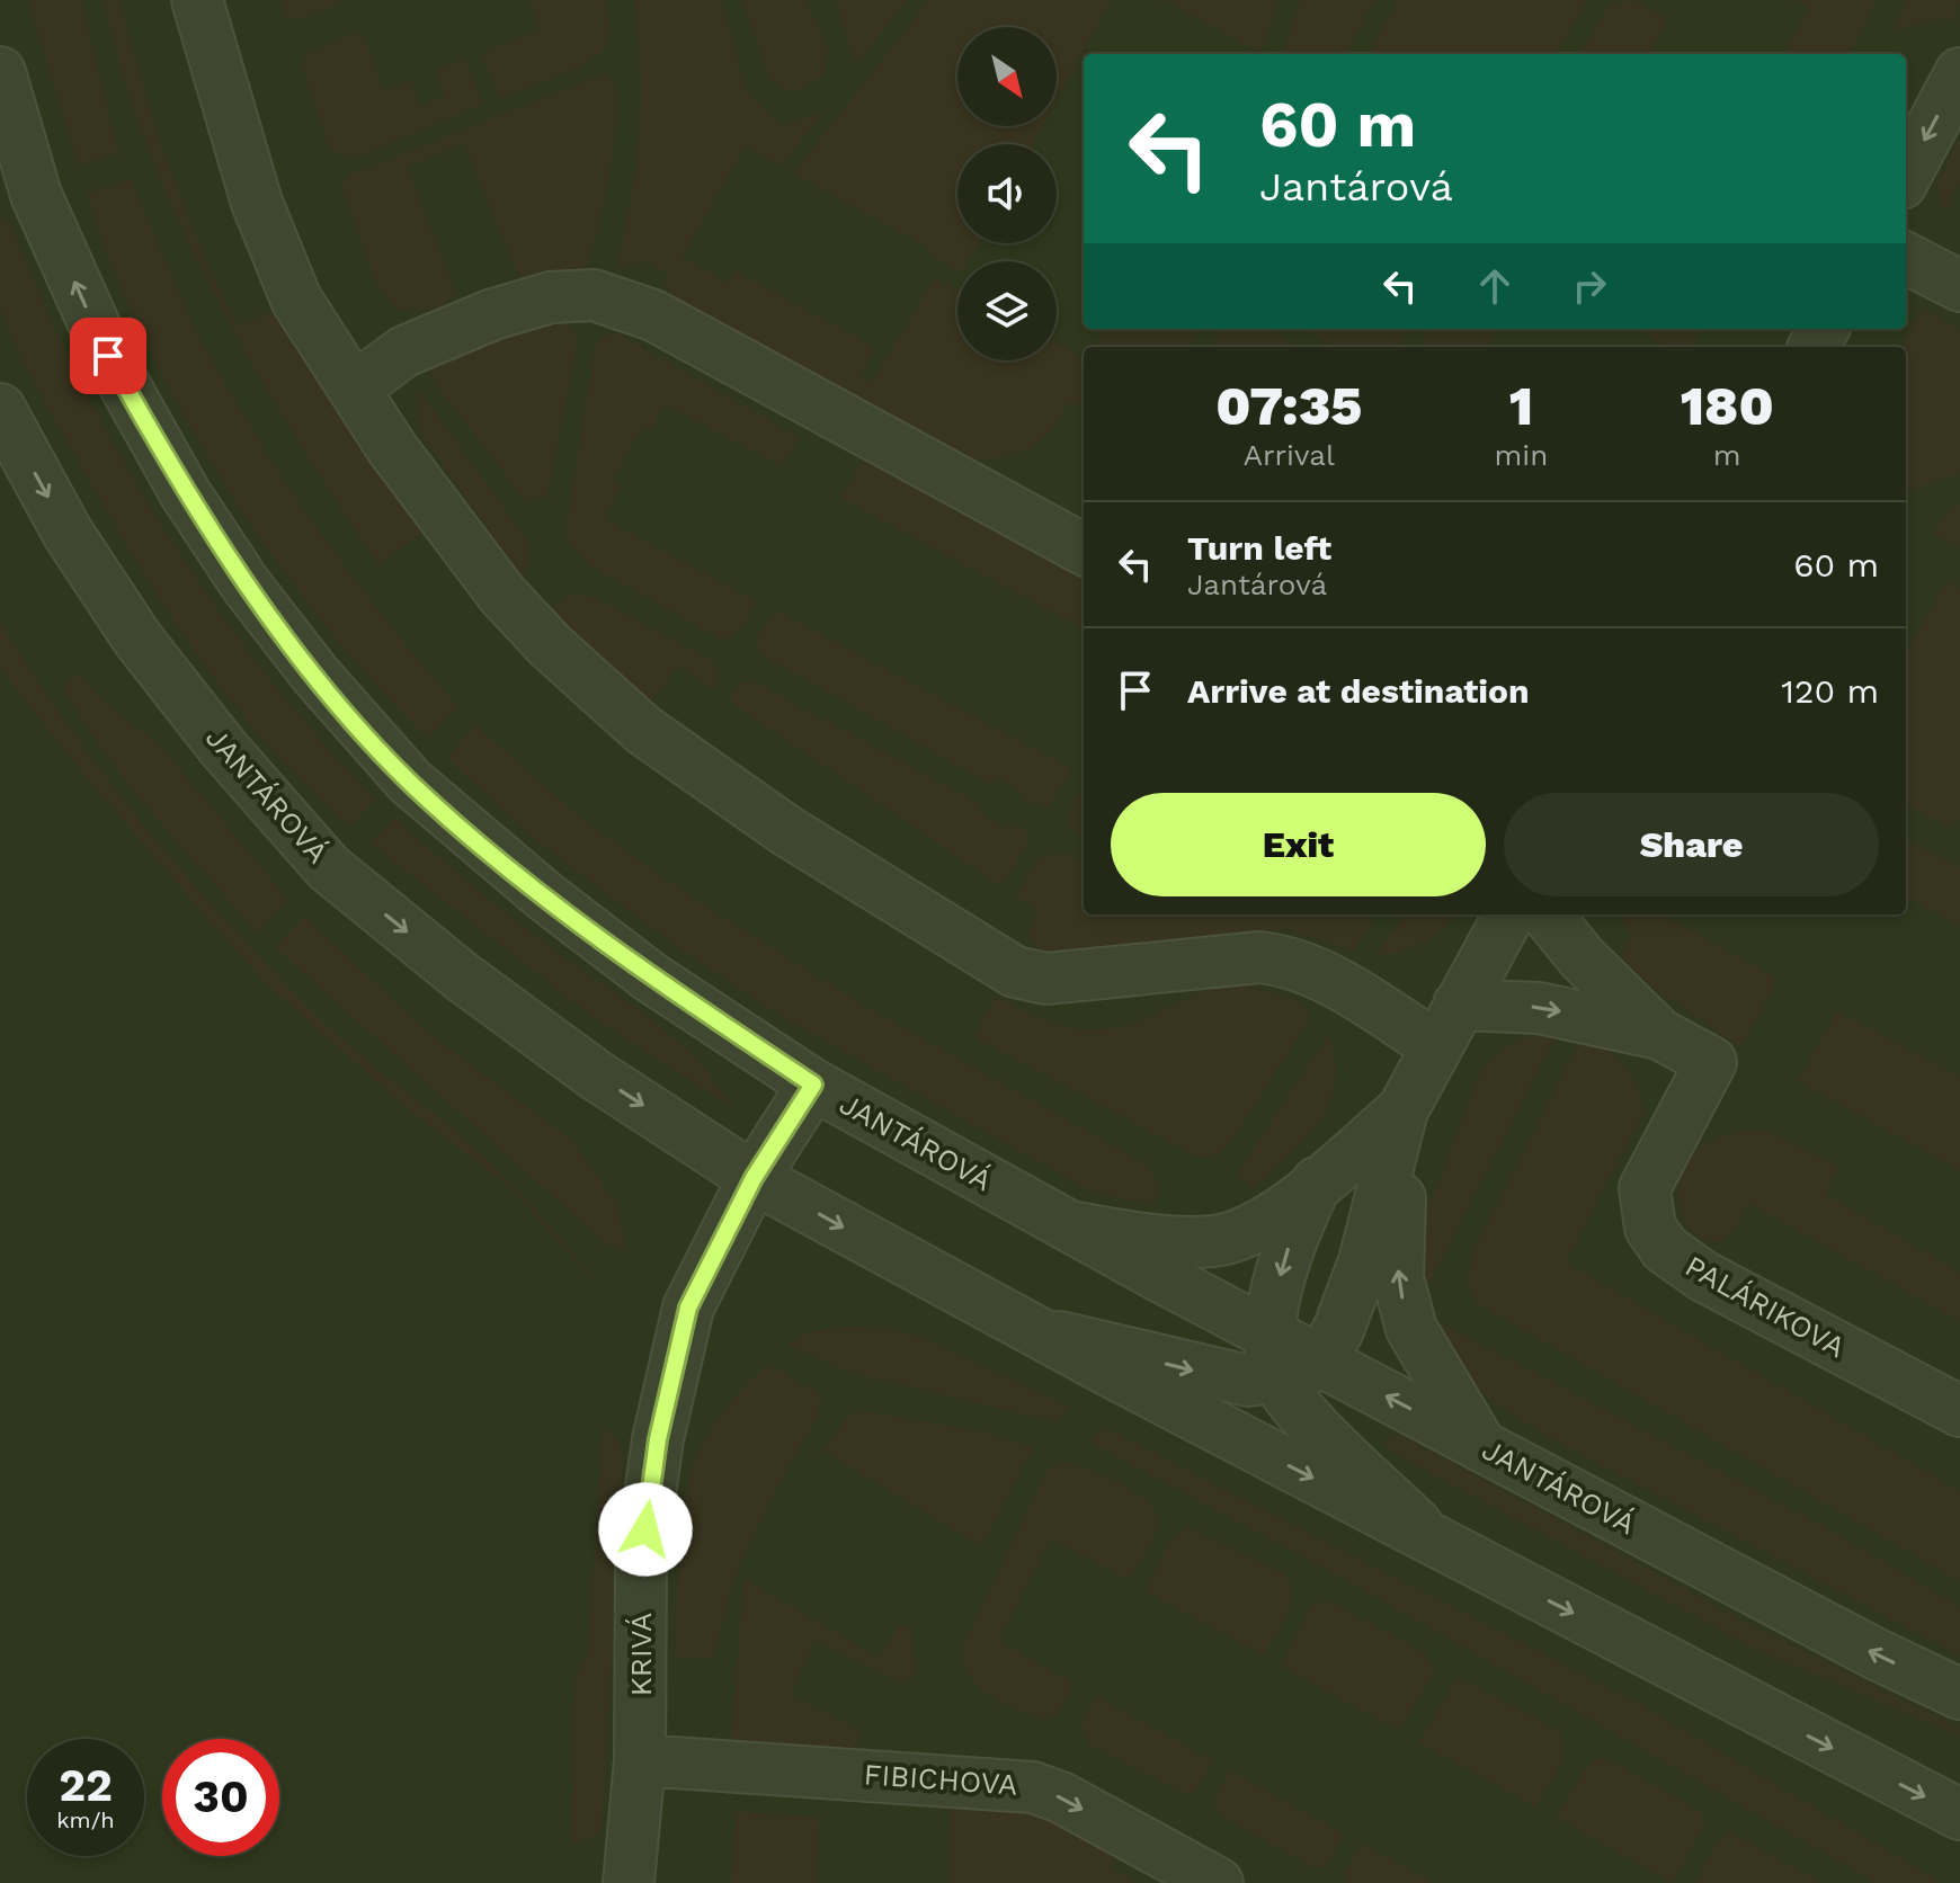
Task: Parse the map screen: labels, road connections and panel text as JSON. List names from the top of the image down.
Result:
{
  "streets": {
    "street": [
      "JANTÁROVÁ",
      "PALÁRIKOVA",
      "KRIVÁ",
      "FIBICHOVA"
    ]
  },
  "crossings": [
    ["JANTÁROVÁ", "KRIVÁ"],
    ["KRIVÁ", "FIBICHOVA"]
  ],
  "one_way": ["FIBICHOVA"],
  "north": "bottom right",
  "page": {
    "turn": ["60 m", "Jantárová"],
    "eta": [
      "07:35",
      "Arrival",
      "1",
      "min",
      "180",
      "m"
    ],
    "list": [
      {
        "name": "Turn left",
        "note": "Jantárová",
        "value": "60 m"
      },
      {
        "name": "Arrive at destination",
        "value": "120 m"
      }
    ],
    "buttons": ["Exit", "Share"],
    "speed": "22 km/h",
    "limit": "30"
  }
}
